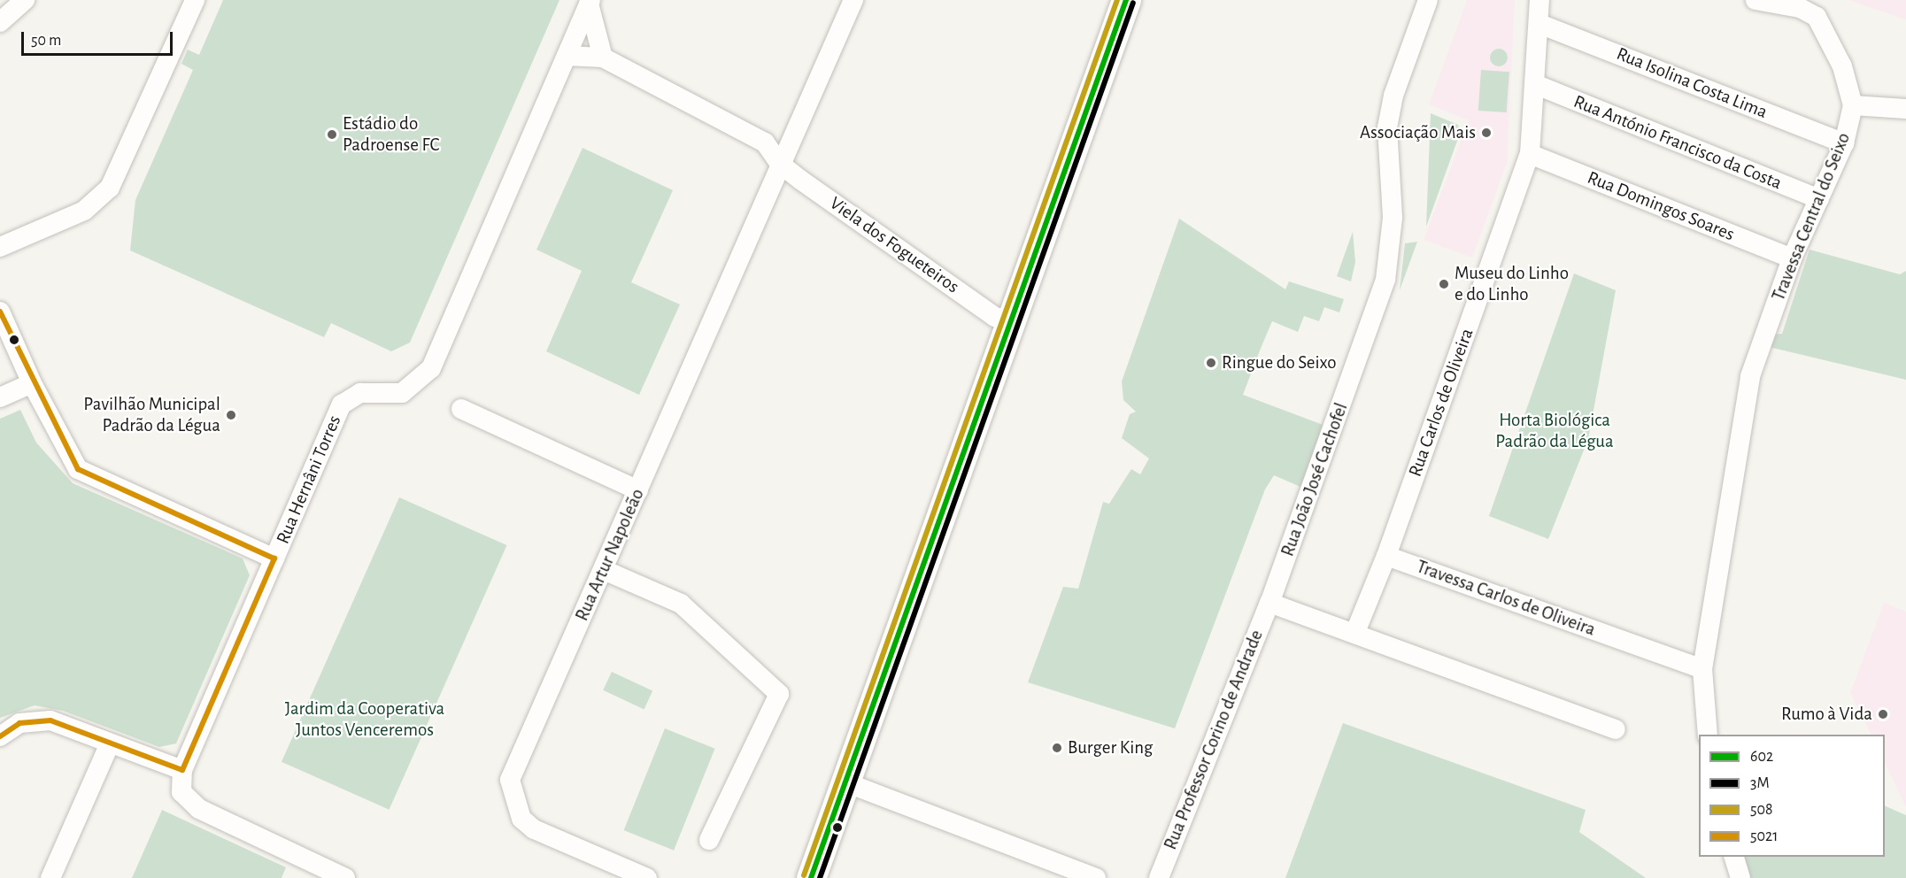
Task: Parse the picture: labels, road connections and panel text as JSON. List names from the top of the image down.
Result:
{
  "streets": {
    "street": [
      "Rua Isolina Costa Lima",
      "Rua António Francisco da Costa",
      "Rua Domingos Soares",
      "Travessa Central do Seixo",
      "Viela dos Fogueteiros",
      "Rua Carlos de Oliveira",
      "Rua Hernâni Torres",
      "Rua João José Cachofel",
      "Rua Artur Napoleão",
      "Travessa Carlos de Oliveira",
      "Rua Professor Corino de Andrade"
    ]
  },
  "crossings": [
    ["Rua Isolina Costa Lima", "Travessa Central do Seixo"],
    ["Rua Isolina Costa Lima", "Rua Carlos de Oliveira"],
    ["Rua António Francisco da Costa", "Travessa Central do Seixo"],
    ["Rua António Francisco da Costa", "Rua Carlos de Oliveira"],
    ["Rua Domingos Soares", "Travessa Central do Seixo"],
    ["Rua Domingos Soares", "Rua Carlos de Oliveira"],
    ["Travessa Central do Seixo", "Travessa Carlos de Oliveira"],
    ["Viela dos Fogueteiros", "Rua Artur Napoleão"],
    ["Rua Carlos de Oliveira", "Travessa Carlos de Oliveira"],
    ["Rua João José Cachofel", "Rua Professor Corino de Andrade"]
  ],
  "parks": ["Horta Biológica Padrão da Légua", "Jardim da Cooperativa Juntos Venceremos"],
  "places": [
    "Associação Mais",
    "Estádio do Padroense FC",
    "Museu do Linho e do Linho",
    "Ringue do Seixo",
    "Pavilhão Municipal Padrão da Légua",
    "Rumo à Vida",
    "Burger King"
  ],
  "lines": [
    "transit line 602",
    "transit line 508",
    "transit line 3M",
    "transit line 5021"
  ],
  "legend": [
    "602",
    "3M",
    "508",
    "5021"
  ],
  "scale_bar": "50 m"
}
